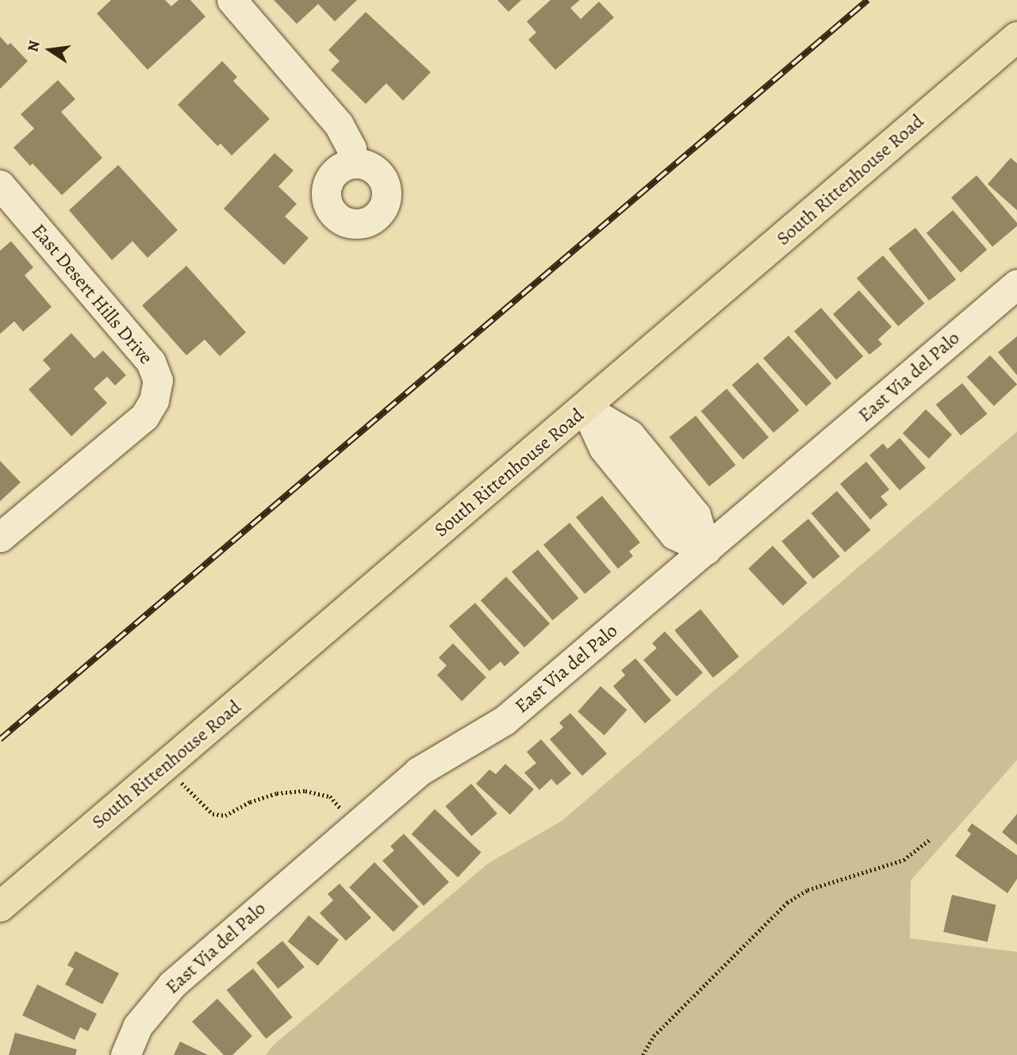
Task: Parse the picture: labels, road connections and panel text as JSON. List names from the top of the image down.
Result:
{
  "streets": {
    "main road": ["South Rittenhouse Road"],
    "street": ["East Desert Hills Drive", "East Via del Palo"]
  },
  "north": "left"
}
